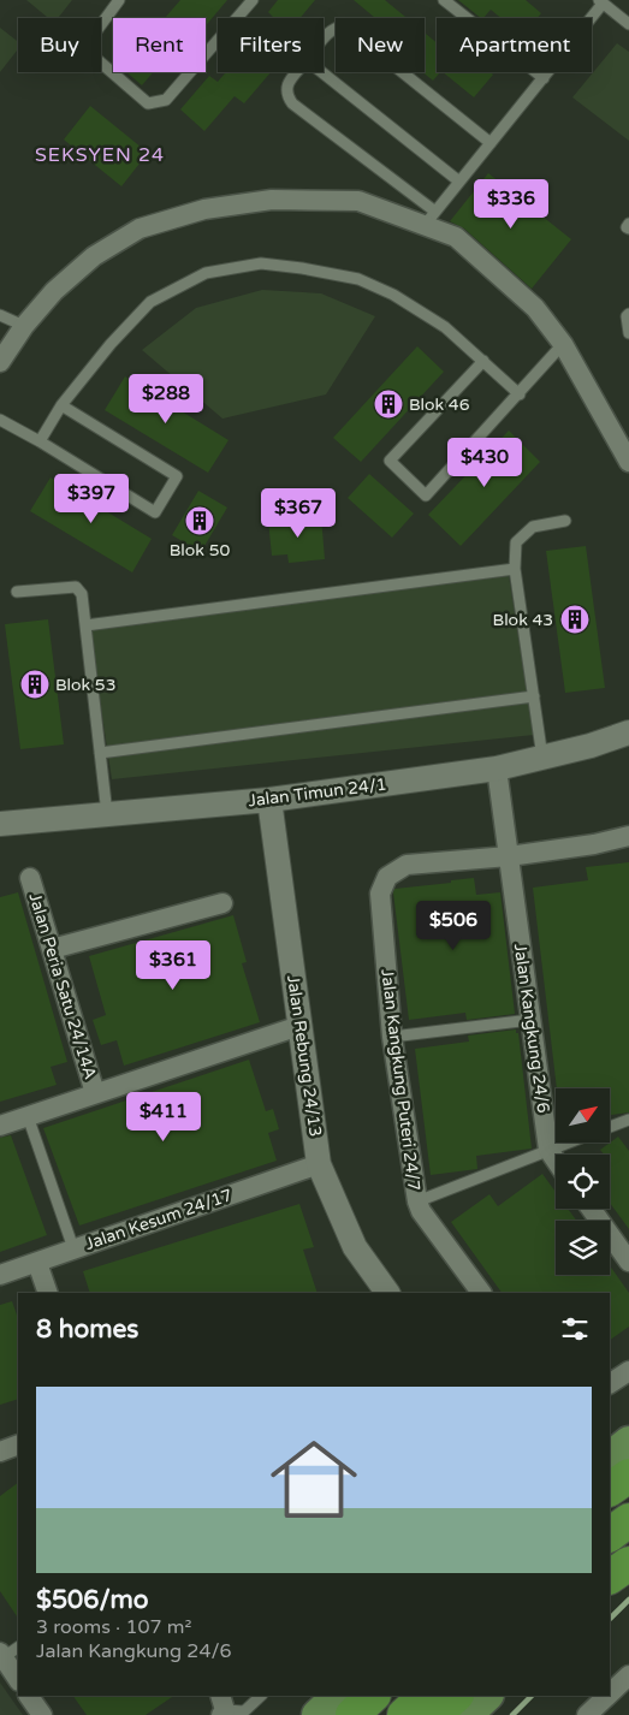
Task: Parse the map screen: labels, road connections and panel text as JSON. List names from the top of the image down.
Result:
{
  "streets": {
    "street": [
      "Jalan Timun 24/1",
      "Jalan Peria Satu 24/14A",
      "Jalan Kangkung 24/6",
      "Jalan Rebung 24/13",
      "Jalan Kangkung Puteri 24/7",
      "Jalan Kesum 24/17"
    ]
  },
  "crossings": [
    ["Jalan Timun 24/1", "Jalan Kangkung 24/6"],
    ["Jalan Timun 24/1", "Jalan Rebung 24/13"],
    ["Jalan Kangkung 24/6", "Jalan Kangkung Puteri 24/7"],
    ["Jalan Rebung 24/13", "Jalan Kesum 24/17"]
  ],
  "districts": ["SEKSYEN 24"],
  "places": {
    "building": [
      "Blok 46",
      "Blok 50",
      "Blok 43",
      "Blok 53"
    ]
  },
  "north": "top right",
  "page": {
    "chip": [
      "Buy",
      "Rent",
      "Filters",
      "New",
      "Apartment"
    ],
    "price": [
      "$336",
      "$288",
      "$430",
      "$397",
      "$367",
      "$506",
      "$361",
      "$411"
    ],
    "heading": "8 homes",
    "list": [
      {
        "name": "$506/mo",
        "note": "3 rooms · 107 m² · Jalan Kangkung 24/6"
      }
    ]
  }
}
